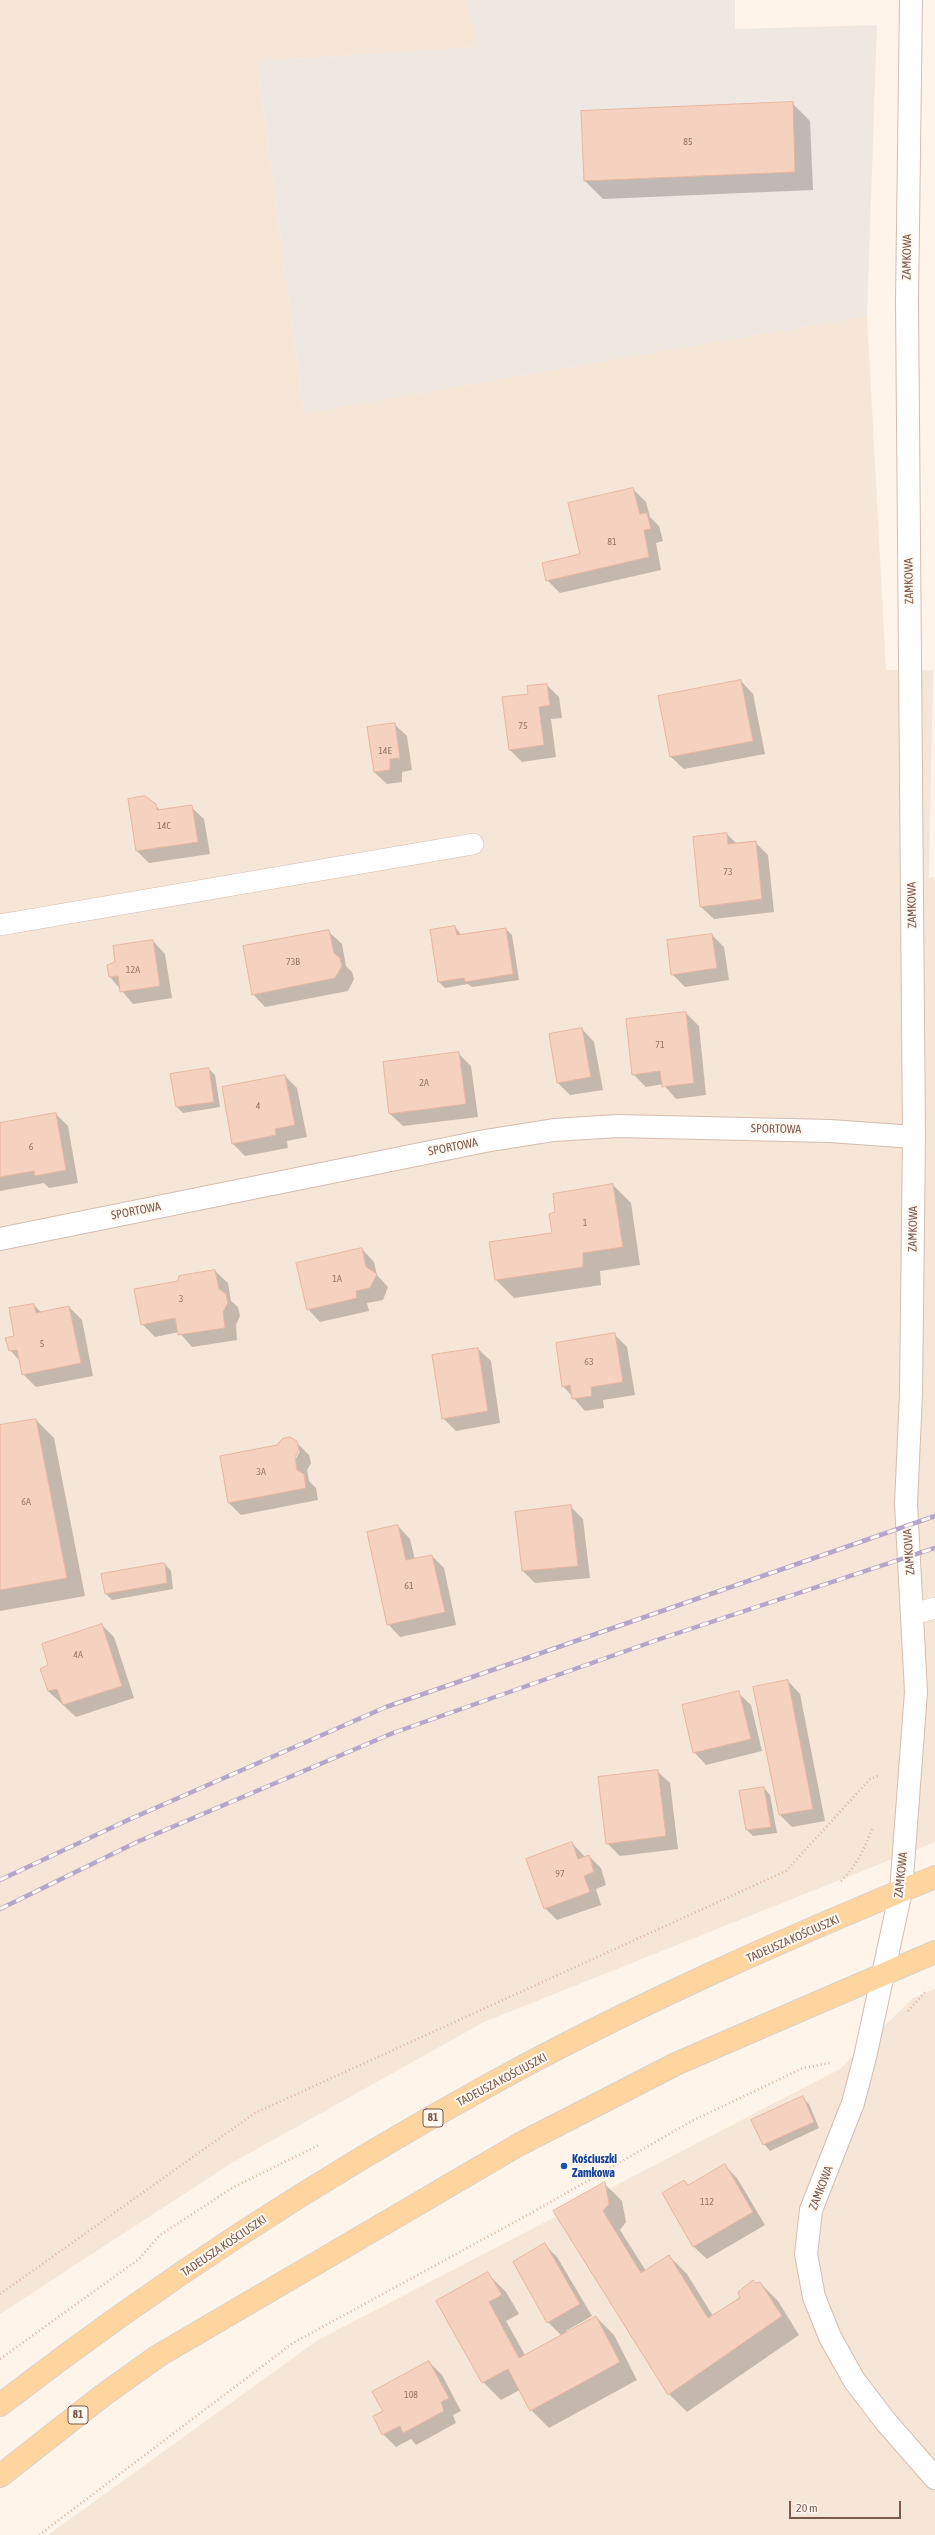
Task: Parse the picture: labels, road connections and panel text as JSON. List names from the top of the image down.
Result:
{
  "streets": {
    "main road": ["TADEUSZA KOŚCIUSZKI", "81"],
    "street": ["ZAMKOWA", "SPORTOWA"]
  },
  "crossings": [
    ["ZAMKOWA", "SPORTOWA"],
    ["ZAMKOWA", "TADEUSZA KOŚCIUSZKI"],
    ["ZAMKOWA", "81"]
  ],
  "places": ["Kościuszki Zamkowa"],
  "house_numbers": [
    "85",
    "81",
    "75",
    "14E",
    "14C",
    "73",
    "73B",
    "12A",
    "71",
    "2A",
    "4",
    "6",
    "1",
    "1A",
    "3",
    "5",
    "63",
    "3A",
    "6A",
    "61",
    "4A",
    "97",
    "112",
    "108"
  ],
  "scale_bar": "20 m"
}
